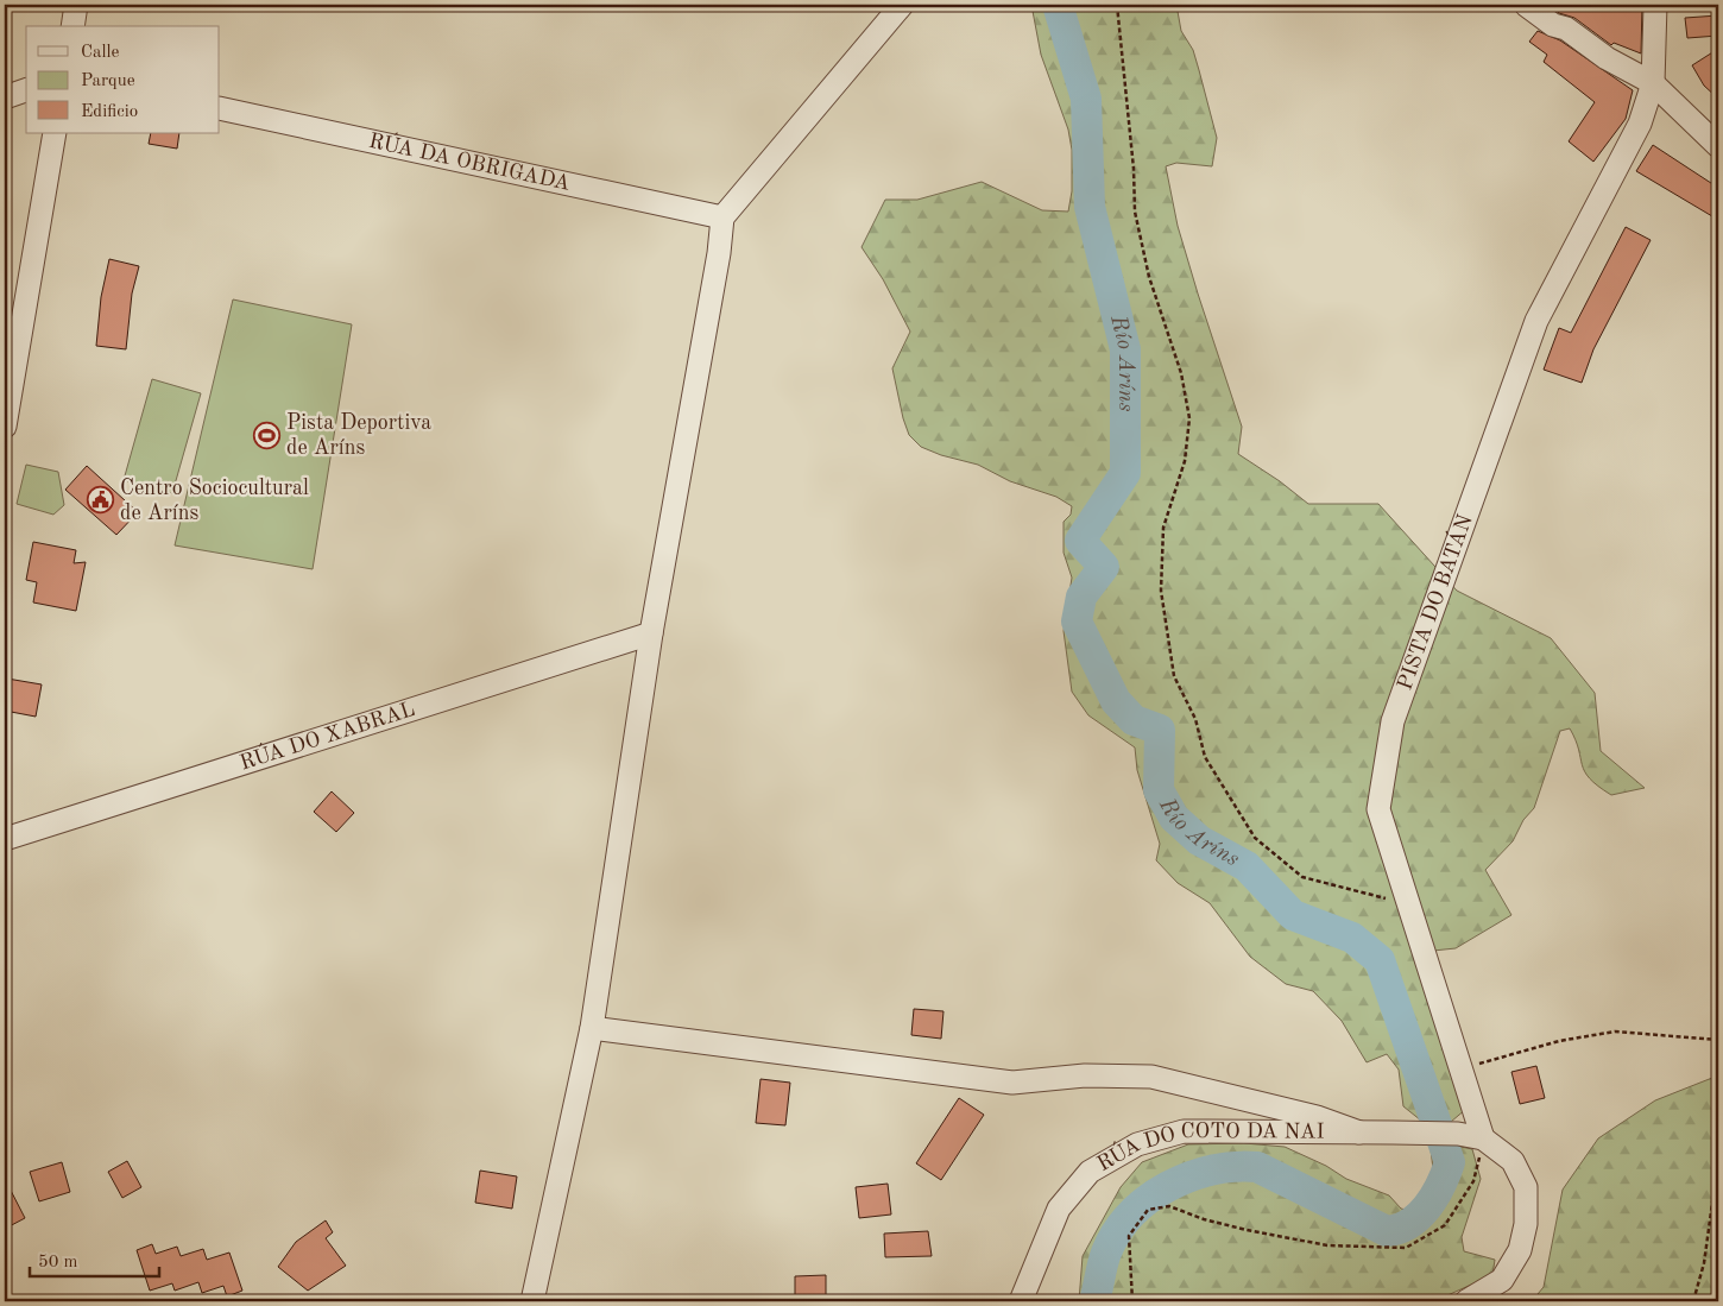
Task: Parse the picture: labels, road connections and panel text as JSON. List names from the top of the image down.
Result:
{
  "streets": {
    "street": [
      "RÚA DA OBRIGADA",
      "PISTA DO BATÁN",
      "RÚA DO XABRAL",
      "RÚA DO COTO DA NAI"
    ]
  },
  "crossings": [
    ["PISTA DO BATÁN", "RÚA DO COTO DA NAI"]
  ],
  "water": ["Río Aríns"],
  "places": {
    "sports": ["Pista Deportiva de Aríns"],
    "public building": ["Centro Sociocultural de Aríns"]
  },
  "legend": ["Calle", "Parque", "Edificio"],
  "scale_bar": "50 m"
}
